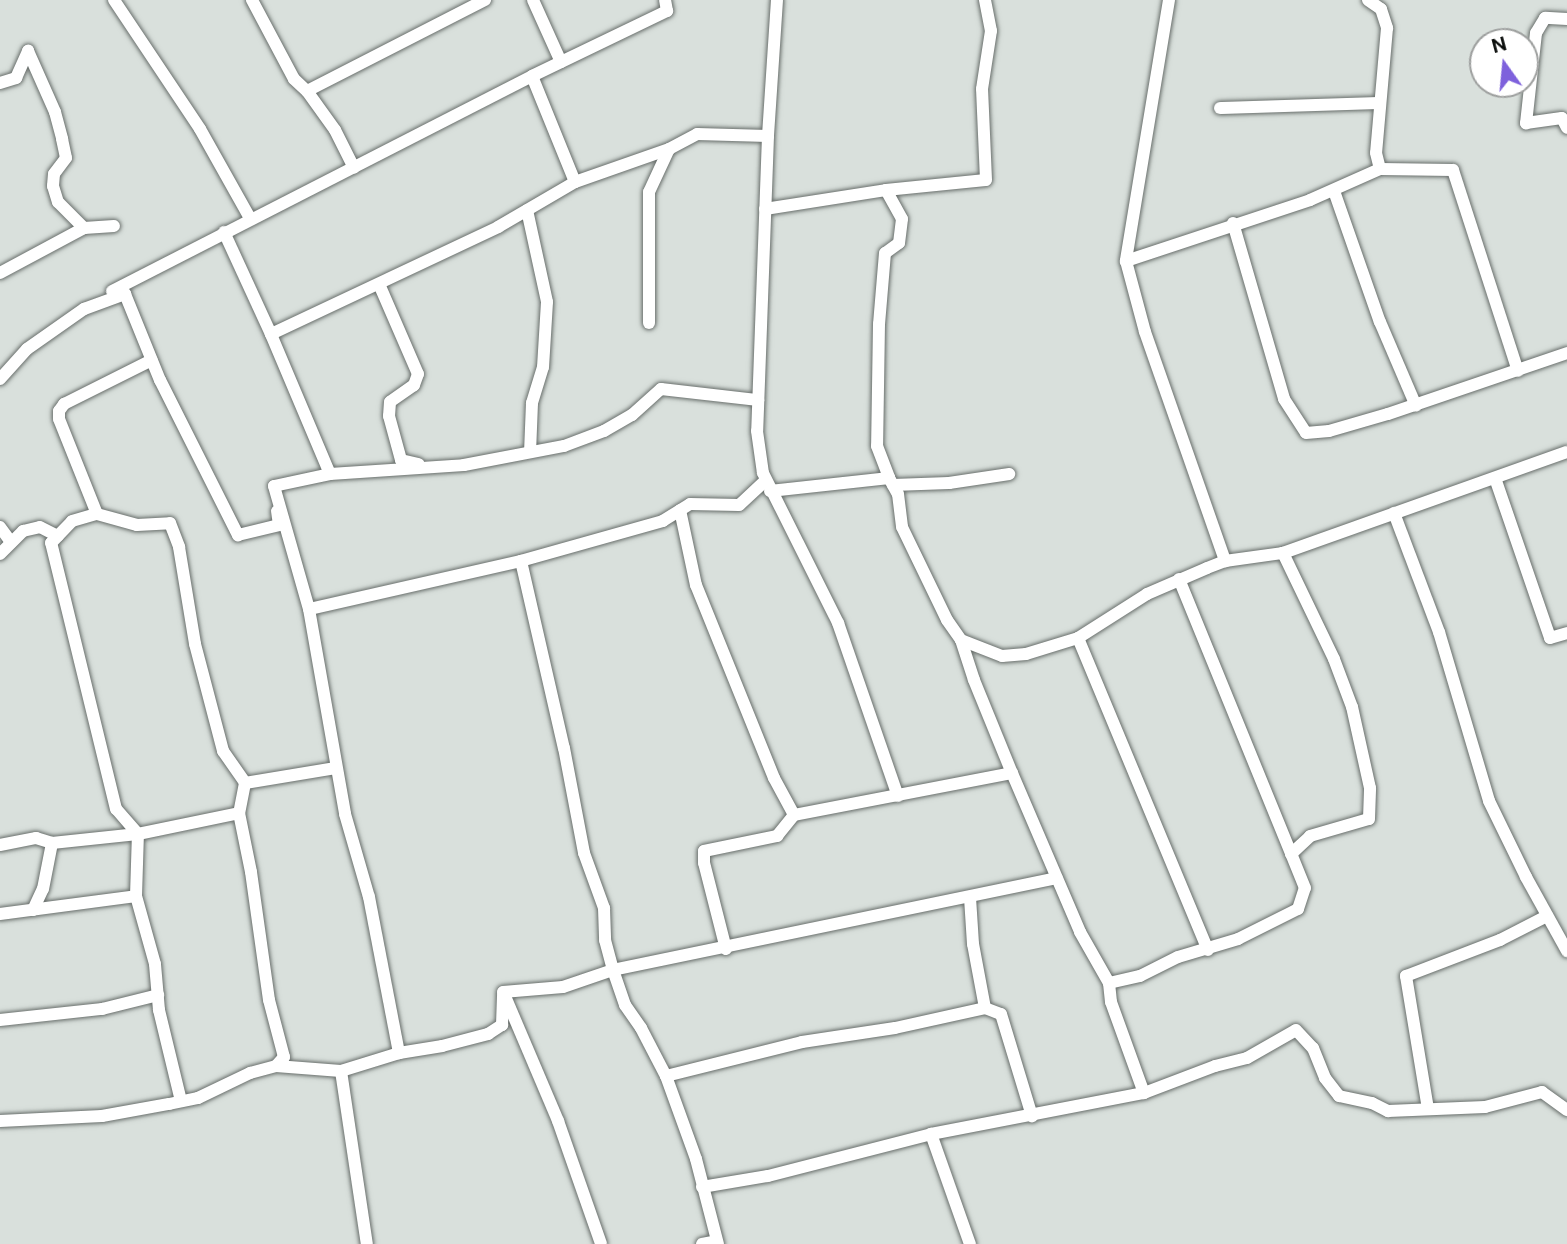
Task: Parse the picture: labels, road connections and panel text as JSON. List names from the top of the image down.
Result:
{
  "north": "top"
}
